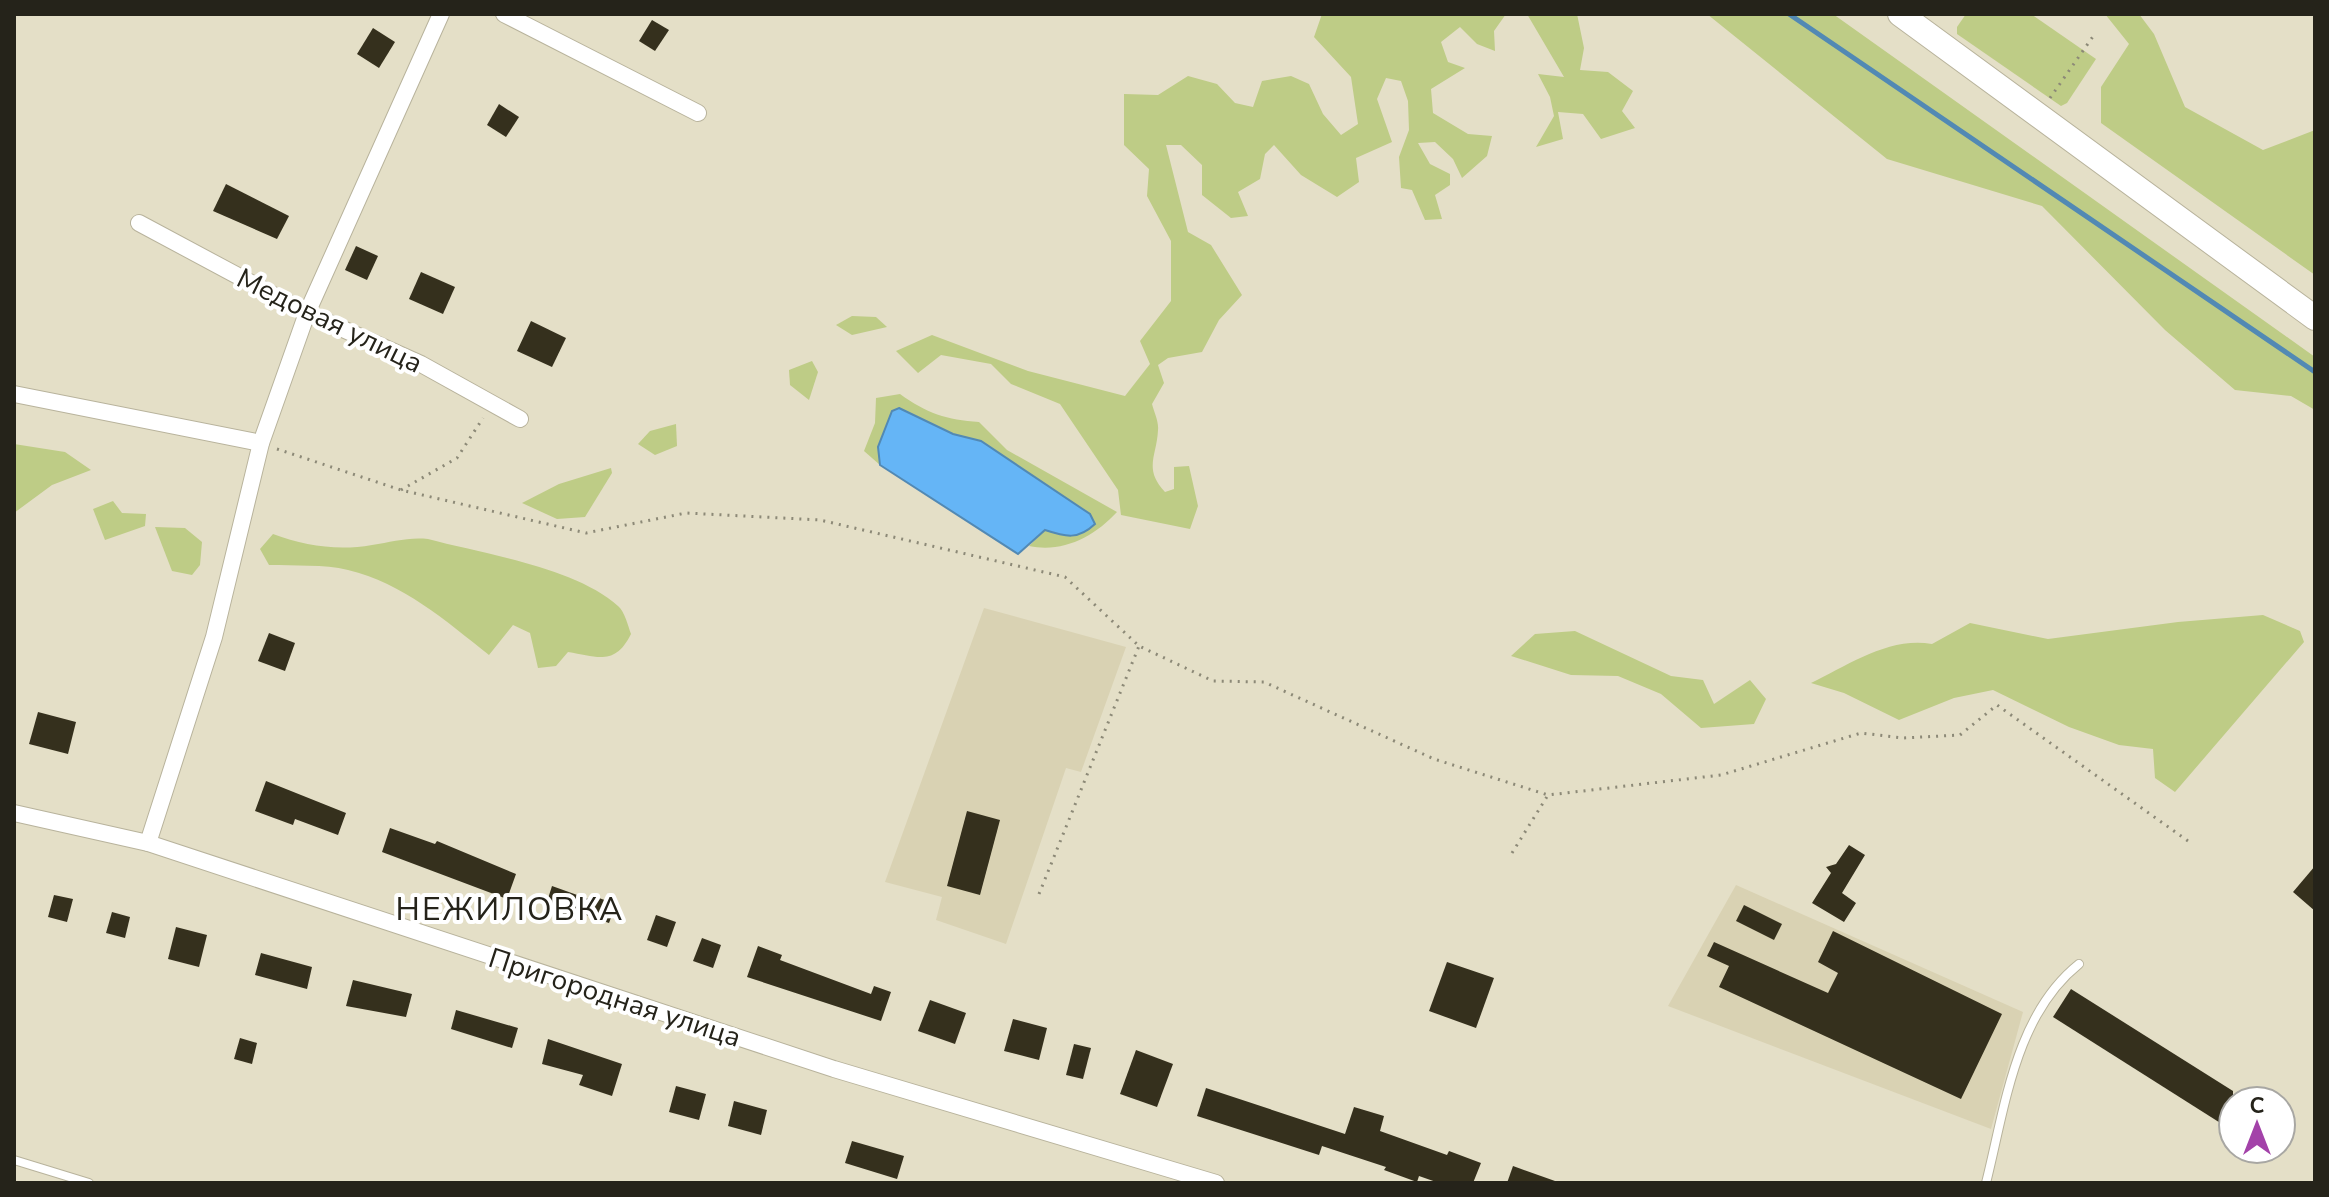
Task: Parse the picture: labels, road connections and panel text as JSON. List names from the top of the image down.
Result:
{
  "streets": {
    "street": ["Медовая улица", "Пригородная улица"]
  },
  "districts": ["НЕЖИЛОВКА"],
  "north": "top"
}
